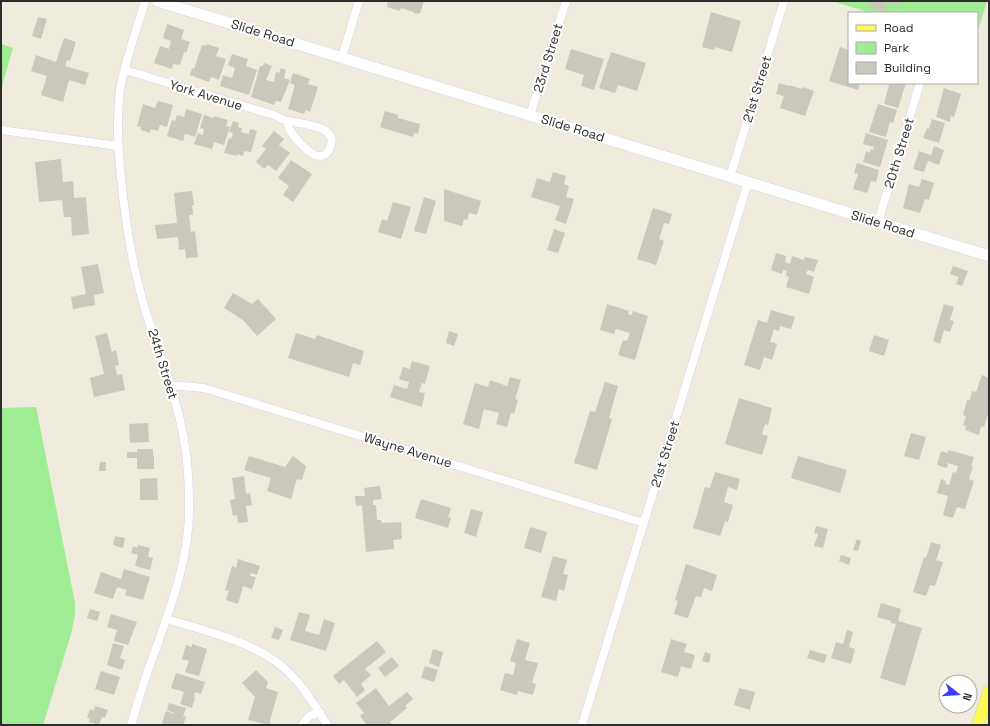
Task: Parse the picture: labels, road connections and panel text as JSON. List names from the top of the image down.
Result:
{
  "streets": {
    "main road": ["Slide Road"],
    "street": [
      "23rd Street",
      "21st Street",
      "York Avenue",
      "20th Street",
      "24th Street",
      "Wayne Avenue"
    ]
  },
  "crossings": [
    ["Slide Road", "23rd Street"],
    ["Slide Road", "21st Street"],
    ["Slide Road", "20th Street"],
    ["21st Street", "Wayne Avenue"],
    ["York Avenue", "24th Street"],
    ["24th Street", "Wayne Avenue"]
  ],
  "legend": ["Road", "Park", "Building"],
  "north": "right"
}
